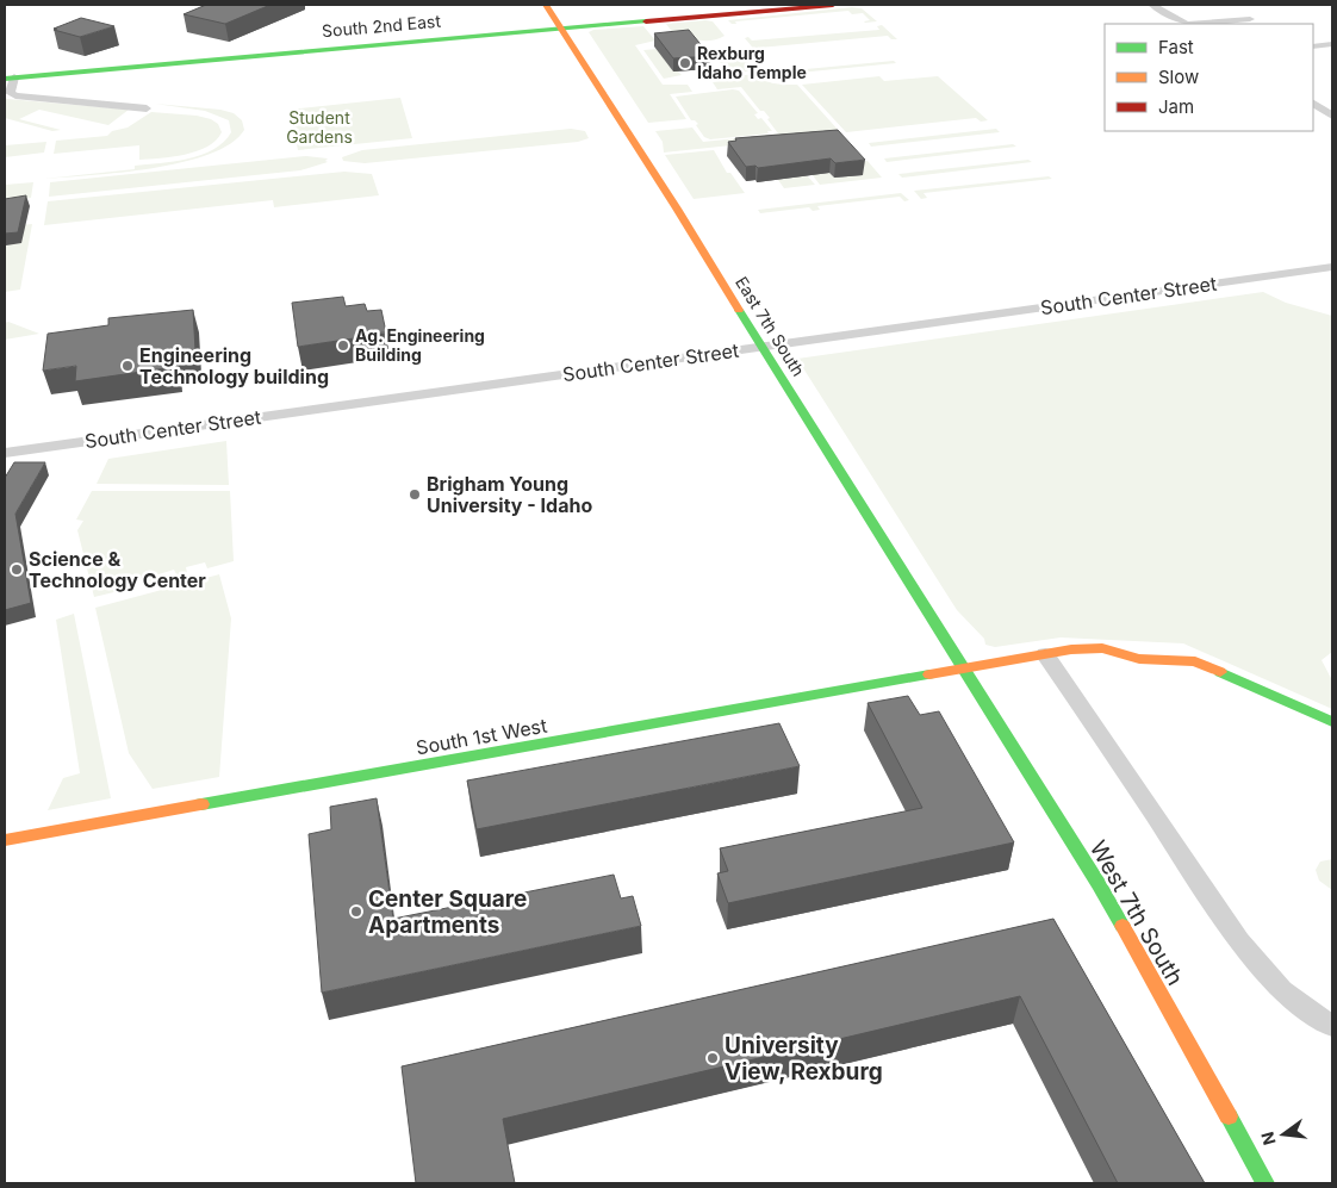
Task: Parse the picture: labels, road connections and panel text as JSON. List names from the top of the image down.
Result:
{
  "streets": {
    "main road": [
      "South 2nd East",
      "East 7th South",
      "South 1st West",
      "West 7th South"
    ],
    "street": ["South Center Street"]
  },
  "crossings": [
    ["South 2nd East", "East 7th South"],
    ["South Center Street", "East 7th South"],
    ["East 7th South", "South 1st West"],
    ["East 7th South", "West 7th South"],
    ["South 1st West", "West 7th South"]
  ],
  "parks": ["Student Gardens"],
  "places": [
    "Rexburg Idaho Temple",
    "Ag. Engineering Building",
    "Engineering Technology building",
    "Brigham Young University - Idaho",
    "Science & Technology Center",
    "Center Square Apartments",
    "University View, Rexburg"
  ],
  "legend": ["Fast", "Slow", "Jam"],
  "north": "left"
}
